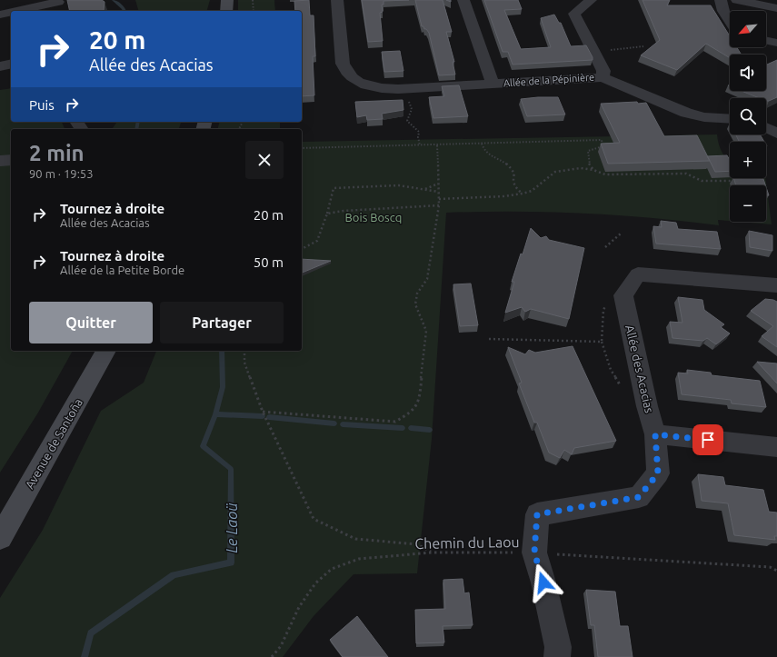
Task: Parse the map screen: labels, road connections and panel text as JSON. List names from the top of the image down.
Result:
{
  "streets": {
    "main road": ["Avenue de Santoña"],
    "street": ["Allée de la Pépinière", "Allée des Acacias"],
    "path": ["Chemin du Laou"]
  },
  "crossings": [
    ["Allée des Acacias", "Chemin du Laou"]
  ],
  "water": ["Le Laoü"],
  "parks": ["Bois Boscq"],
  "north": "bottom left",
  "page": {
    "map_buttons": ["+", "−"],
    "turn": ["20 m", "Allée des Acacias"],
    "then": "Puis",
    "heading": ["2 min", "90 m · 19:53"],
    "list": [
      {
        "name": "Tournez à droite",
        "note": "Allée des Acacias",
        "value": "20 m"
      },
      {
        "name": "Tournez à droite",
        "note": "Allée de la Petite Borde",
        "value": "50 m"
      }
    ],
    "buttons": ["Quitter", "Partager"]
  }
}
